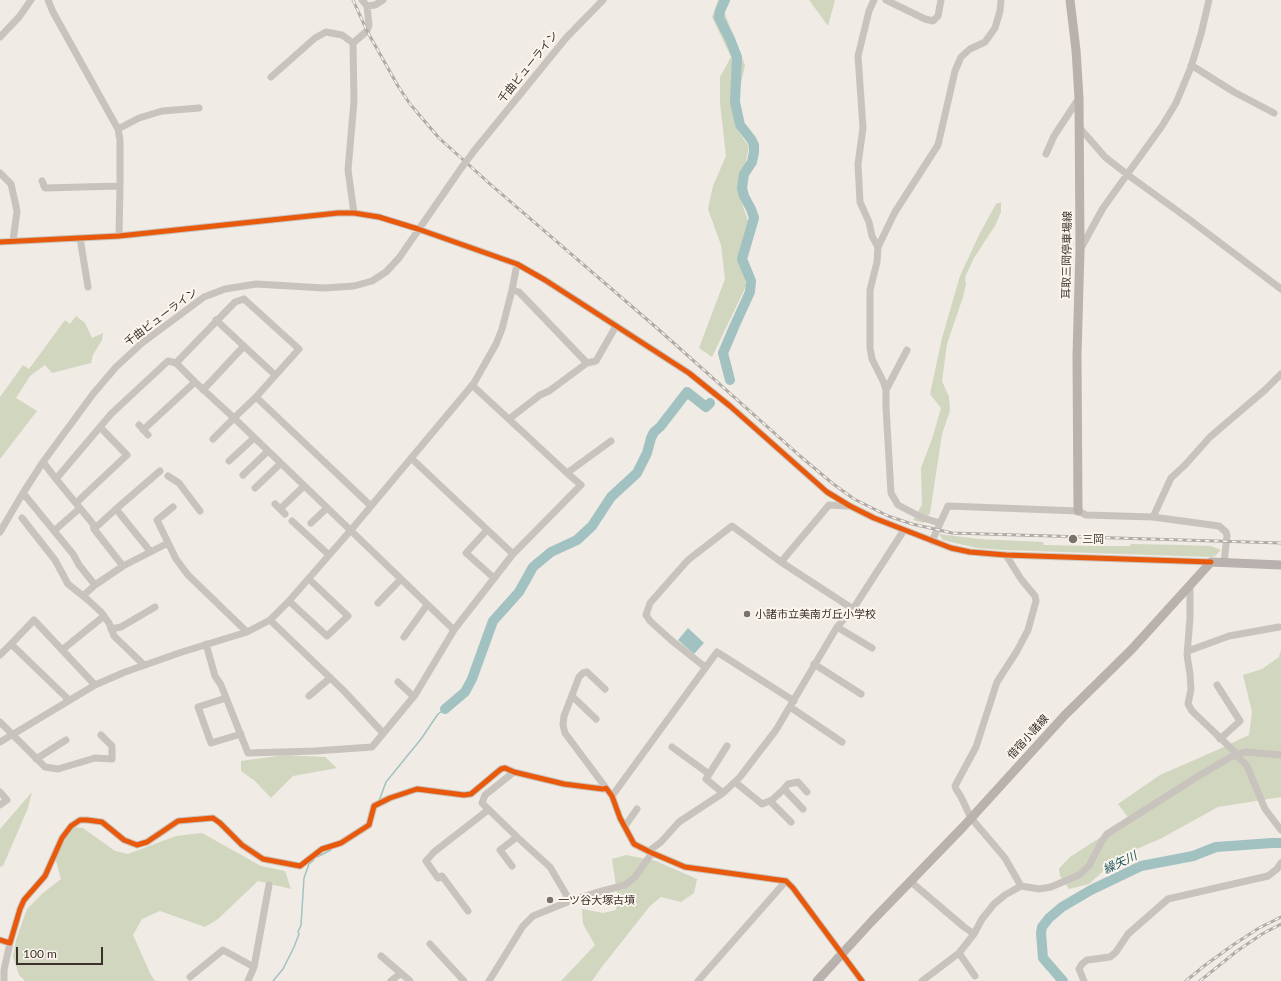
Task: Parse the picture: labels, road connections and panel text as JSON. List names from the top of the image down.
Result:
{
  "streets": {
    "main road": ["耳取三岡停車場線", "借宿小諸線"],
    "street": ["千曲ビューライン"]
  },
  "water": ["繰矢川"],
  "places": ["三岡", "小諸市立美南ガ丘小学校", "一ツ谷大塚古墳"],
  "scale_bar": "100 m"
}
